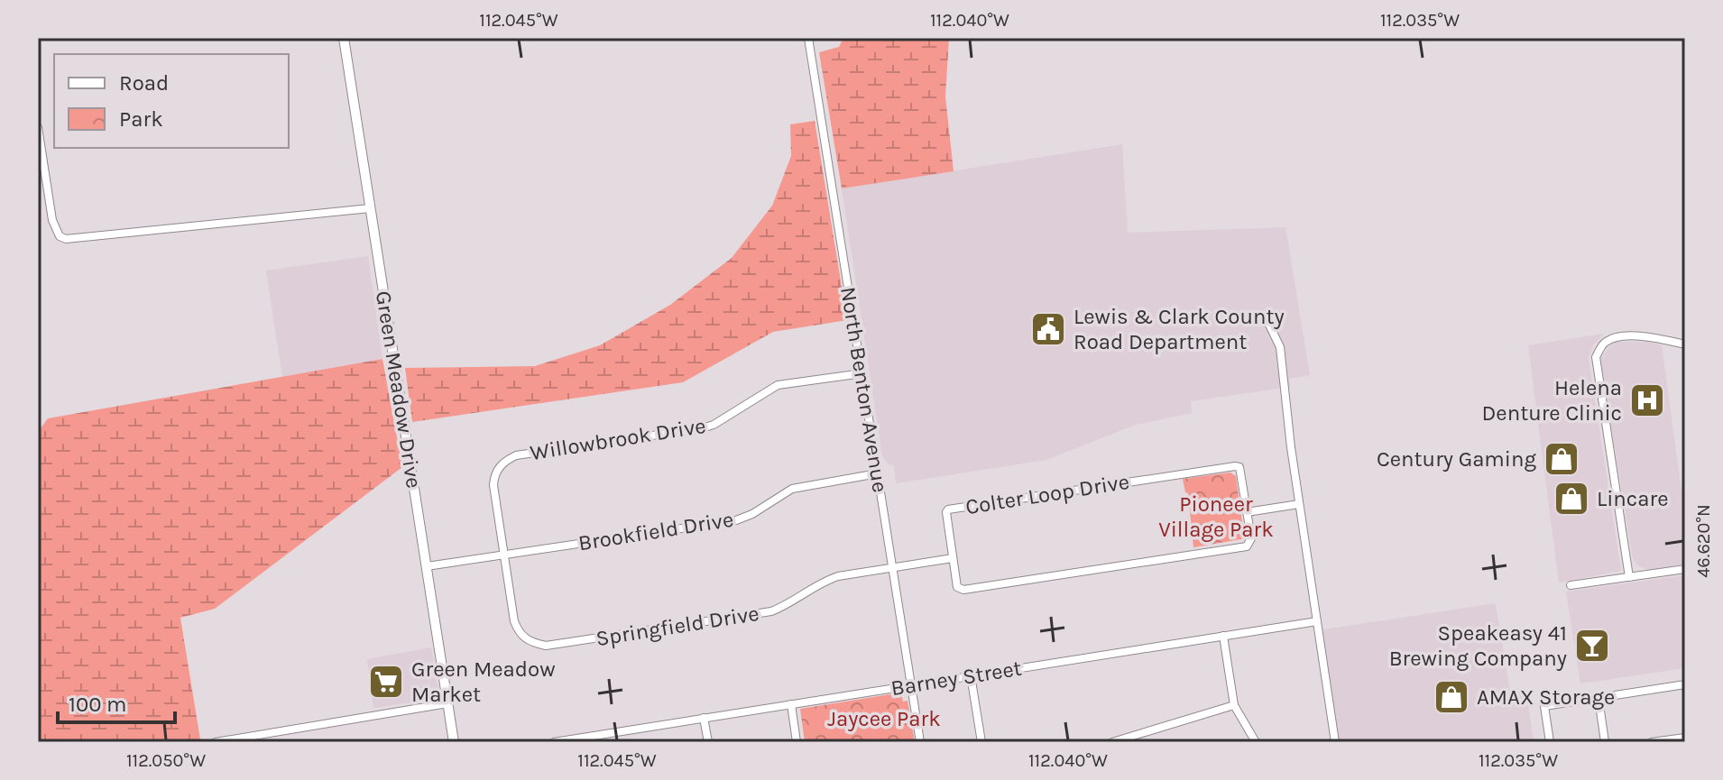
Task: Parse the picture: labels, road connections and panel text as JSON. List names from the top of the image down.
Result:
{
  "streets": {
    "main road": ["Green Meadow Drive"],
    "street": [
      "North Benton Avenue",
      "Willowbrook Drive",
      "Colter Loop Drive",
      "Brookfield Drive",
      "Springfield Drive",
      "Barney Street"
    ]
  },
  "crossings": [
    ["Green Meadow Drive", "Brookfield Drive"],
    ["North Benton Avenue", "Willowbrook Drive"],
    ["North Benton Avenue", "Brookfield Drive"],
    ["North Benton Avenue", "Springfield Drive"],
    ["North Benton Avenue", "Barney Street"],
    ["Willowbrook Drive", "Brookfield Drive"],
    ["Willowbrook Drive", "Springfield Drive"],
    ["Colter Loop Drive", "Springfield Drive"],
    ["Brookfield Drive", "Springfield Drive"]
  ],
  "parks": ["Pioneer Village Park", "Jaycee Park"],
  "places": {
    "public building": ["Lewis & Clark County Road Department"],
    "hospital": ["Helena Denture Clinic"],
    "shop": ["Century Gaming", "Lincare", "AMAX Storage"],
    "bar": ["Speakeasy 41 Brewing Company"],
    "supermarket": ["Green Meadow Market"]
  },
  "legend": ["Road", "Park"],
  "scale_bar": "100 m",
  "coordinates": [
    "112.045°W",
    "112.040°W",
    "112.035°W",
    "46.620°N",
    "112.050°W"
  ]
}
